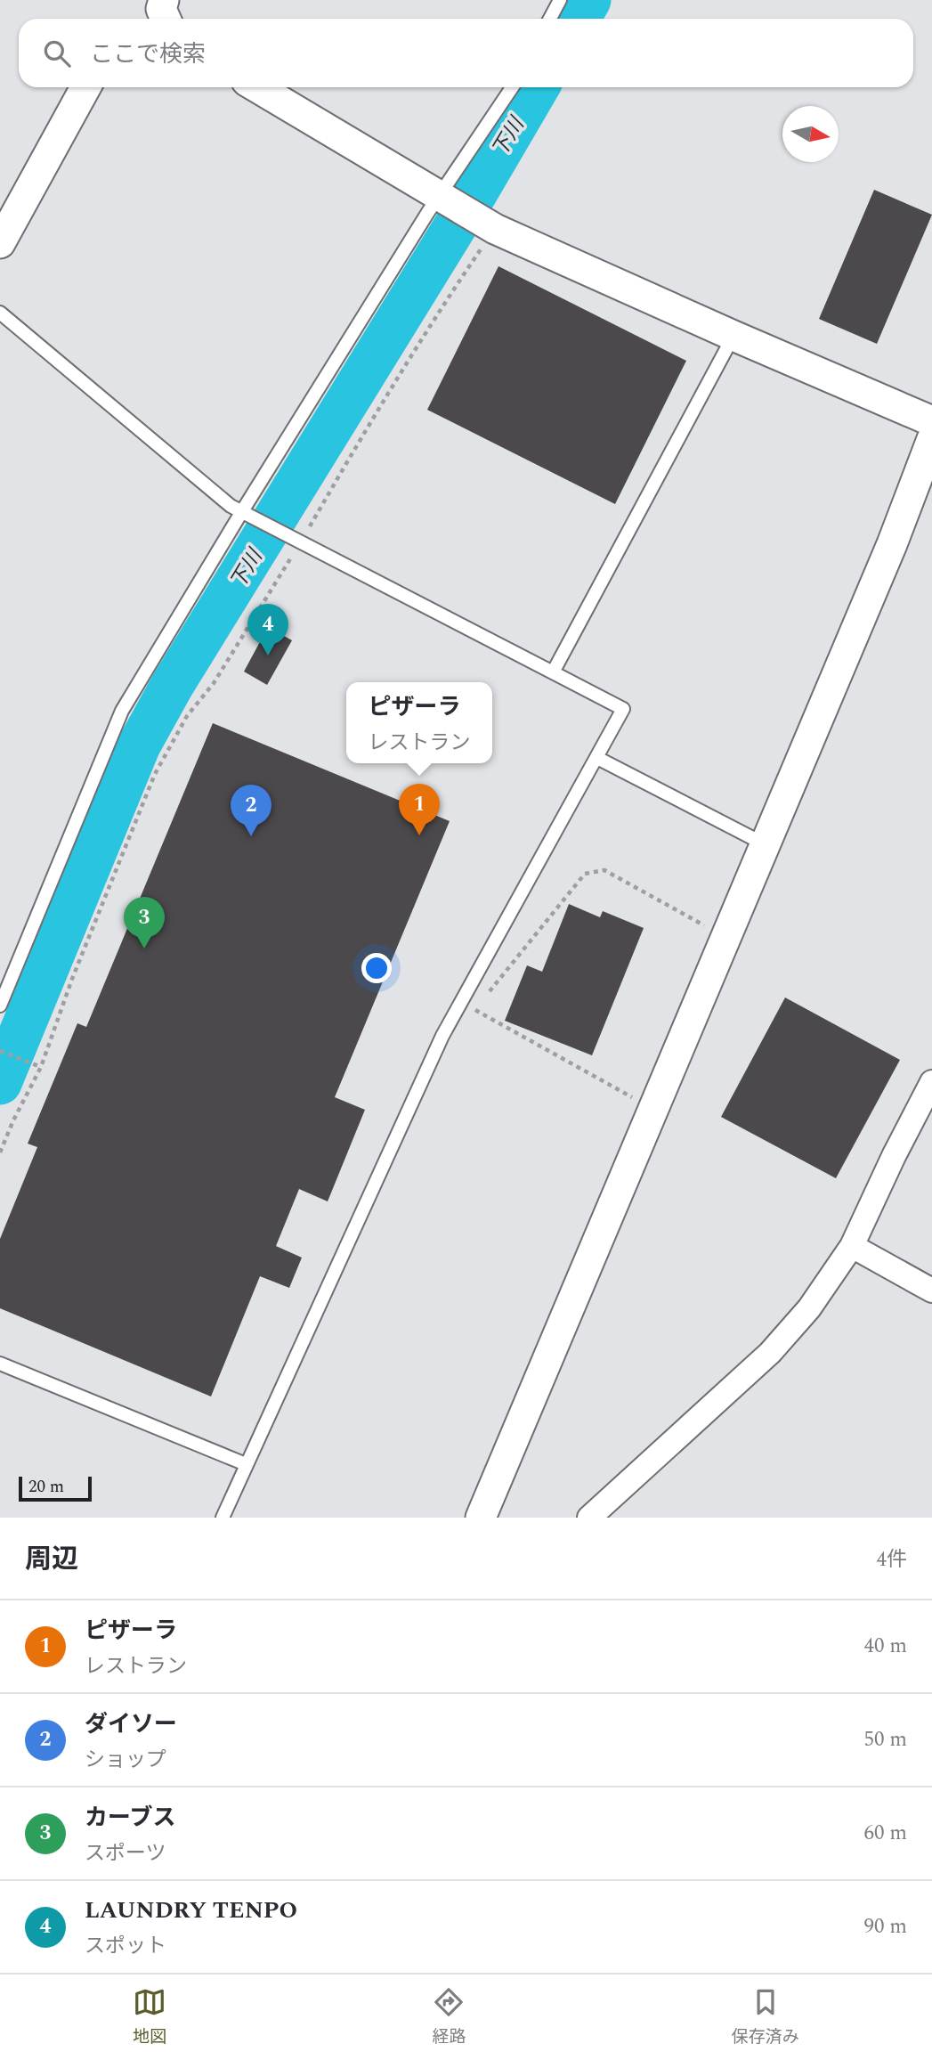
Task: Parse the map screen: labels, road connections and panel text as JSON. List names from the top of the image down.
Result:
{
  "water": ["下川"],
  "scale_bar": "20 m",
  "north": "right",
  "page": {
    "search": "ここで検索",
    "pins": [
      "4",
      "1",
      "2",
      "3"
    ],
    "popup": ["ピザーラ", "レストラン"],
    "scale": "20 m",
    "heading": ["周辺", "4件"],
    "list": [
      {
        "mark": "1",
        "name": "ピザーラ",
        "note": "レストラン",
        "value": "40 m"
      },
      {
        "mark": "2",
        "name": "ダイソー",
        "note": "ショップ",
        "value": "50 m"
      },
      {
        "mark": "3",
        "name": "カーブス",
        "note": "スポーツ",
        "value": "60 m"
      },
      {
        "mark": "4",
        "name": "LAUNDRY TENPO",
        "note": "スポット",
        "value": "90 m"
      }
    ],
    "nav": ["地図", "経路", "保存済み"]
  }
}
